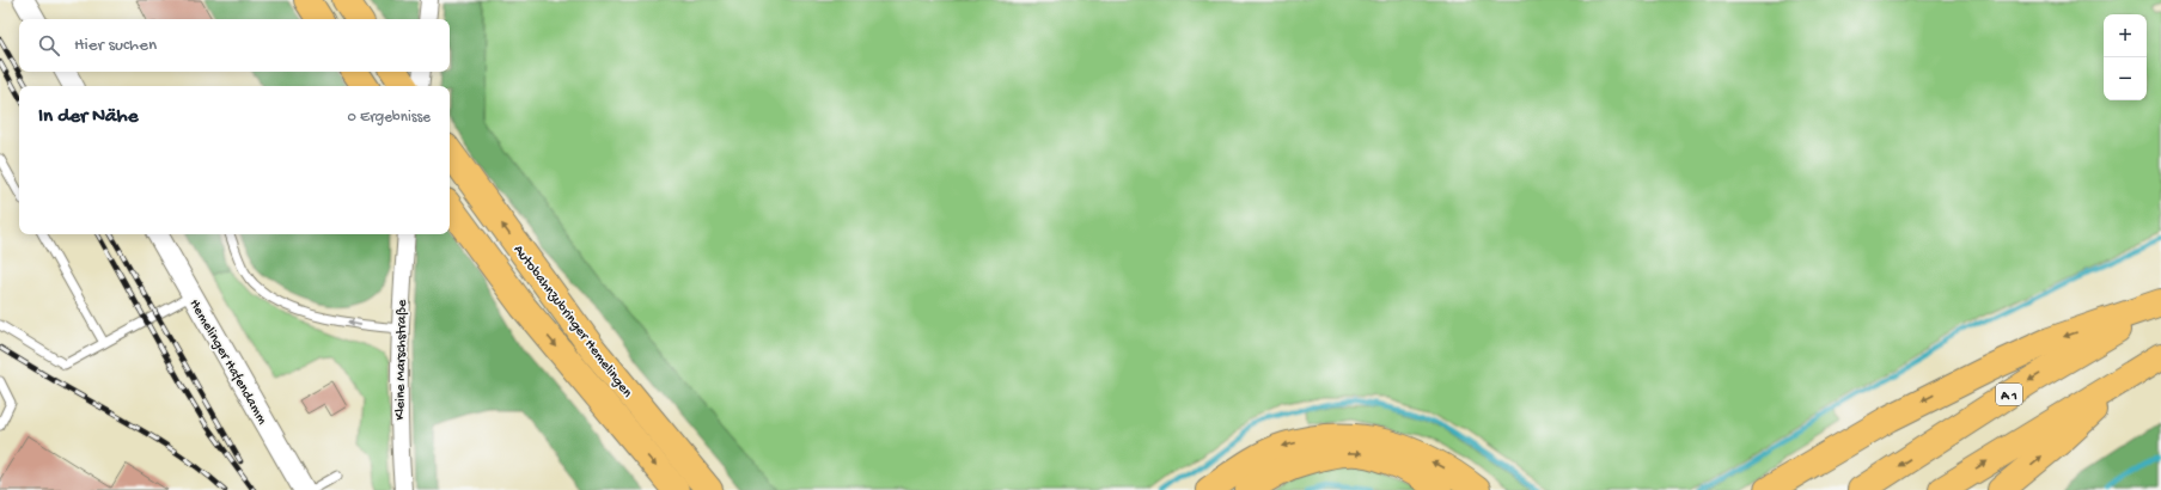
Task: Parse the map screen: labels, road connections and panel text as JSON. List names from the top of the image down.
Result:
{
  "streets": {
    "highway": ["Autobahnzubringer Hemelingen", "A 1"],
    "street": ["Kleine Marschstraße", "Hemelinger Hafendamm"]
  },
  "page": {
    "map_buttons": ["+", "−"],
    "search": "Hier suchen",
    "heading": ["In der Nähe", "0 Ergebnisse"]
  }
}
